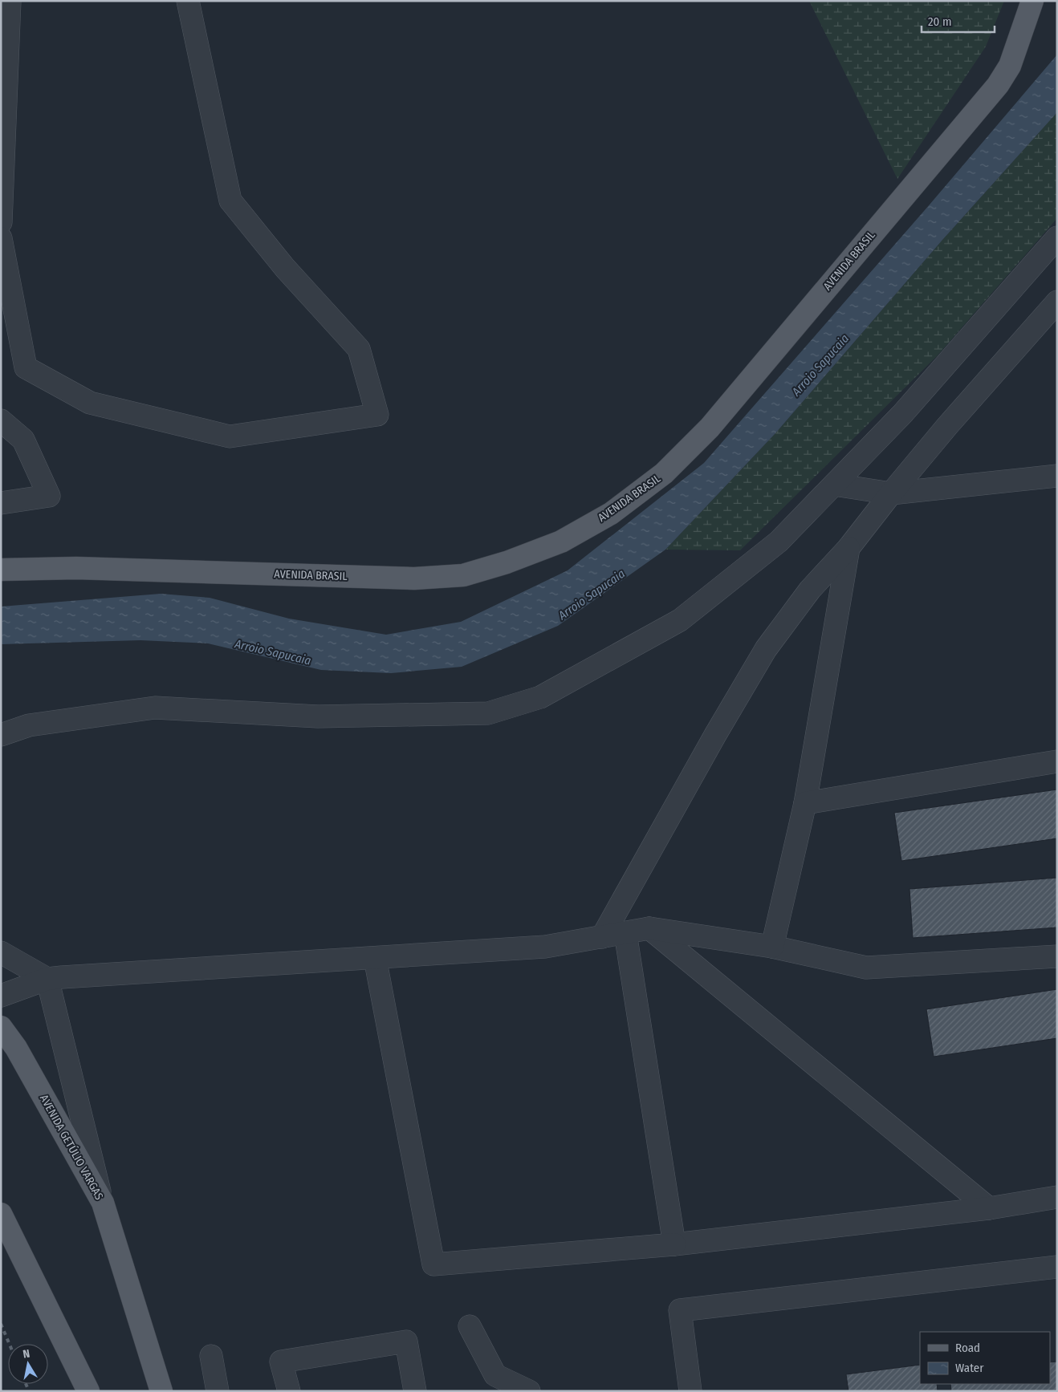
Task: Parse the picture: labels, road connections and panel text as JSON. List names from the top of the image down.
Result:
{
  "streets": {
    "main road": ["AVENIDA BRASIL", "AVENIDA GETÚLIO VARGAS"]
  },
  "water": ["Arroio Sapucaia"],
  "legend": ["Road", "Water"],
  "scale_bar": "20 m",
  "north": "top"
}
